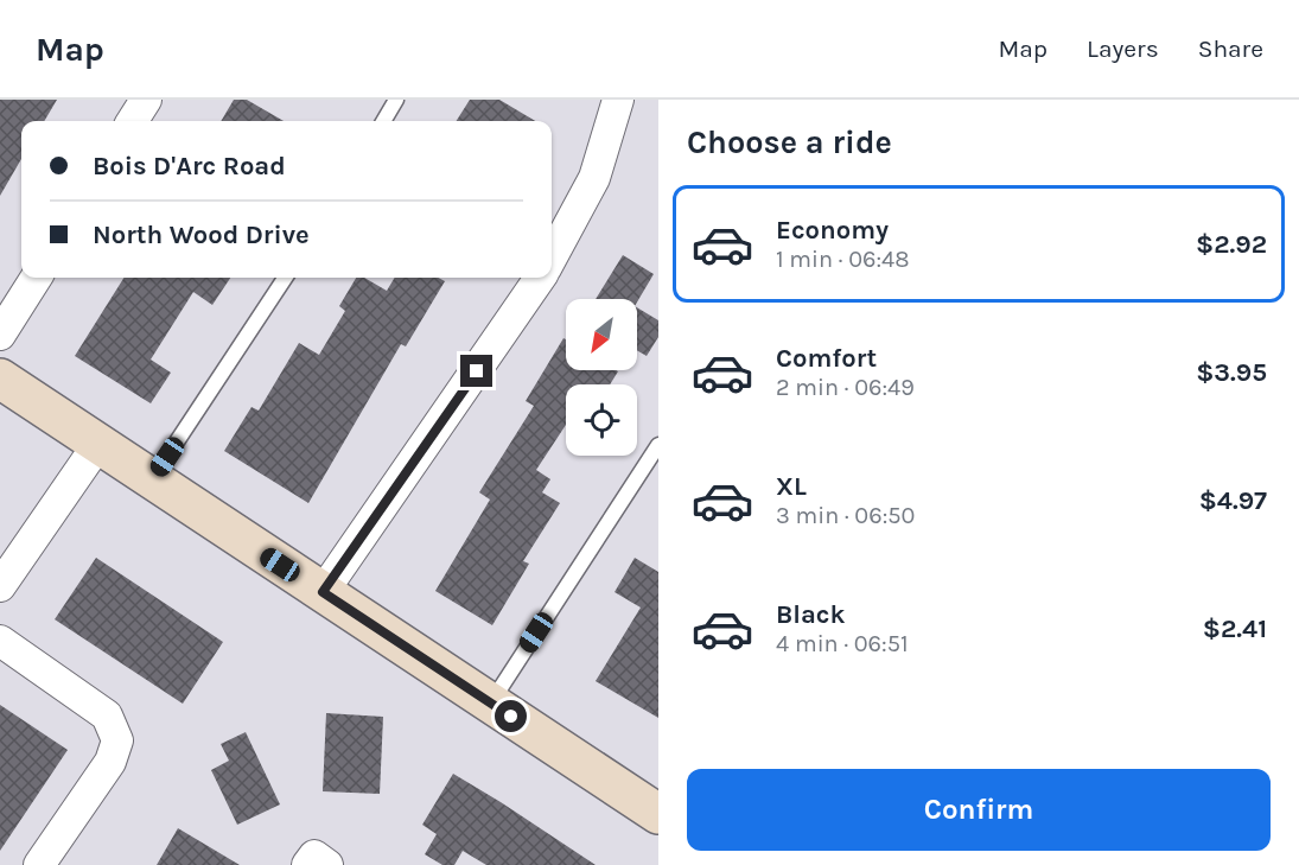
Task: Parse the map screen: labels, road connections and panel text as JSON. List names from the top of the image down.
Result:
{
  "north": "bottom left",
  "page": {
    "header": "Map",
    "nav": ["Map", "Layers", "Share"],
    "heading": "Choose a ride",
    "banner": ["Bois D'Arc Road", "North Wood Drive"],
    "list": [
      {
        "name": "Economy",
        "note": "1 min · 06:48",
        "value": "$2.92"
      },
      {
        "name": "Comfort",
        "note": "2 min · 06:49",
        "value": "$3.95"
      },
      {
        "name": "XL",
        "note": "3 min · 06:50",
        "value": "$4.97"
      },
      {
        "name": "Black",
        "note": "4 min · 06:51",
        "value": "$2.41"
      }
    ],
    "buttons": "Confirm"
  }
}
